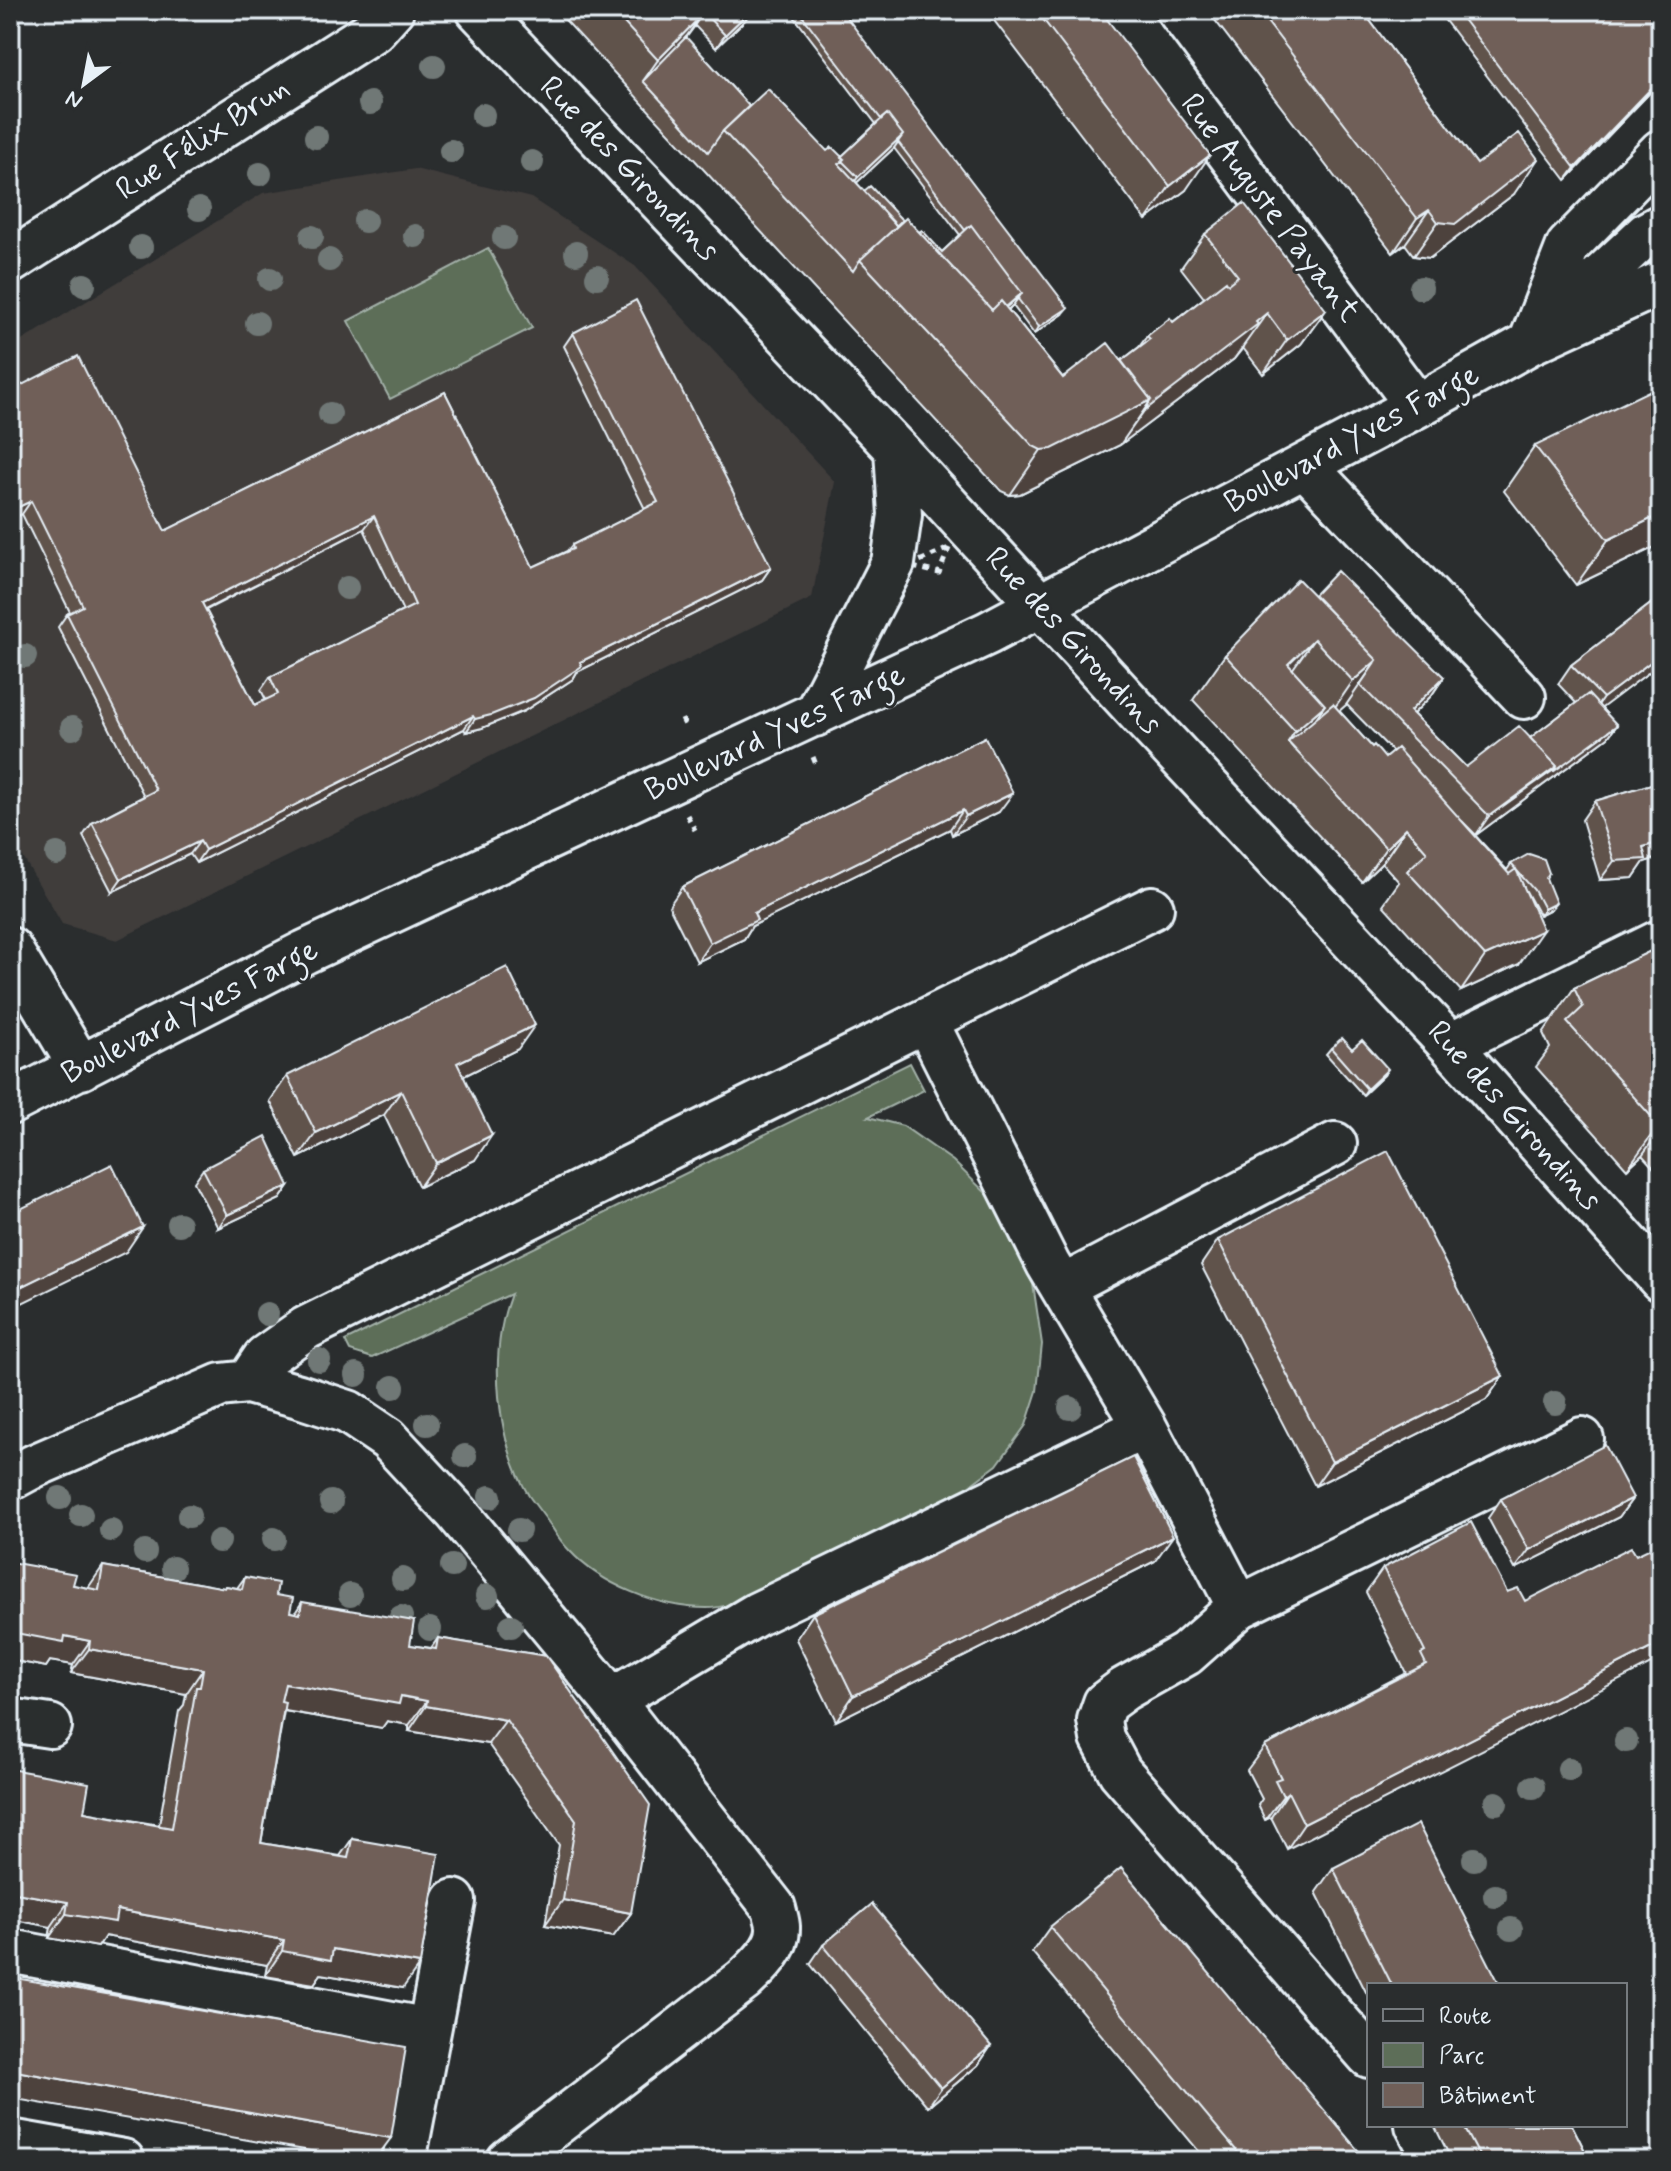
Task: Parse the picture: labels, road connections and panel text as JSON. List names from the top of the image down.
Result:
{
  "streets": {
    "street": [
      "Rue Félix Brun",
      "Rue des Girondins",
      "Rue Auguste Payant",
      "Boulevard Yves Farge"
    ]
  },
  "crossings": [
    ["Rue des Girondins", "Boulevard Yves Farge"],
    ["Rue Auguste Payant", "Boulevard Yves Farge"]
  ],
  "legend": ["Route", "Parc", "Bâtiment"],
  "north": "bottom left"
}
